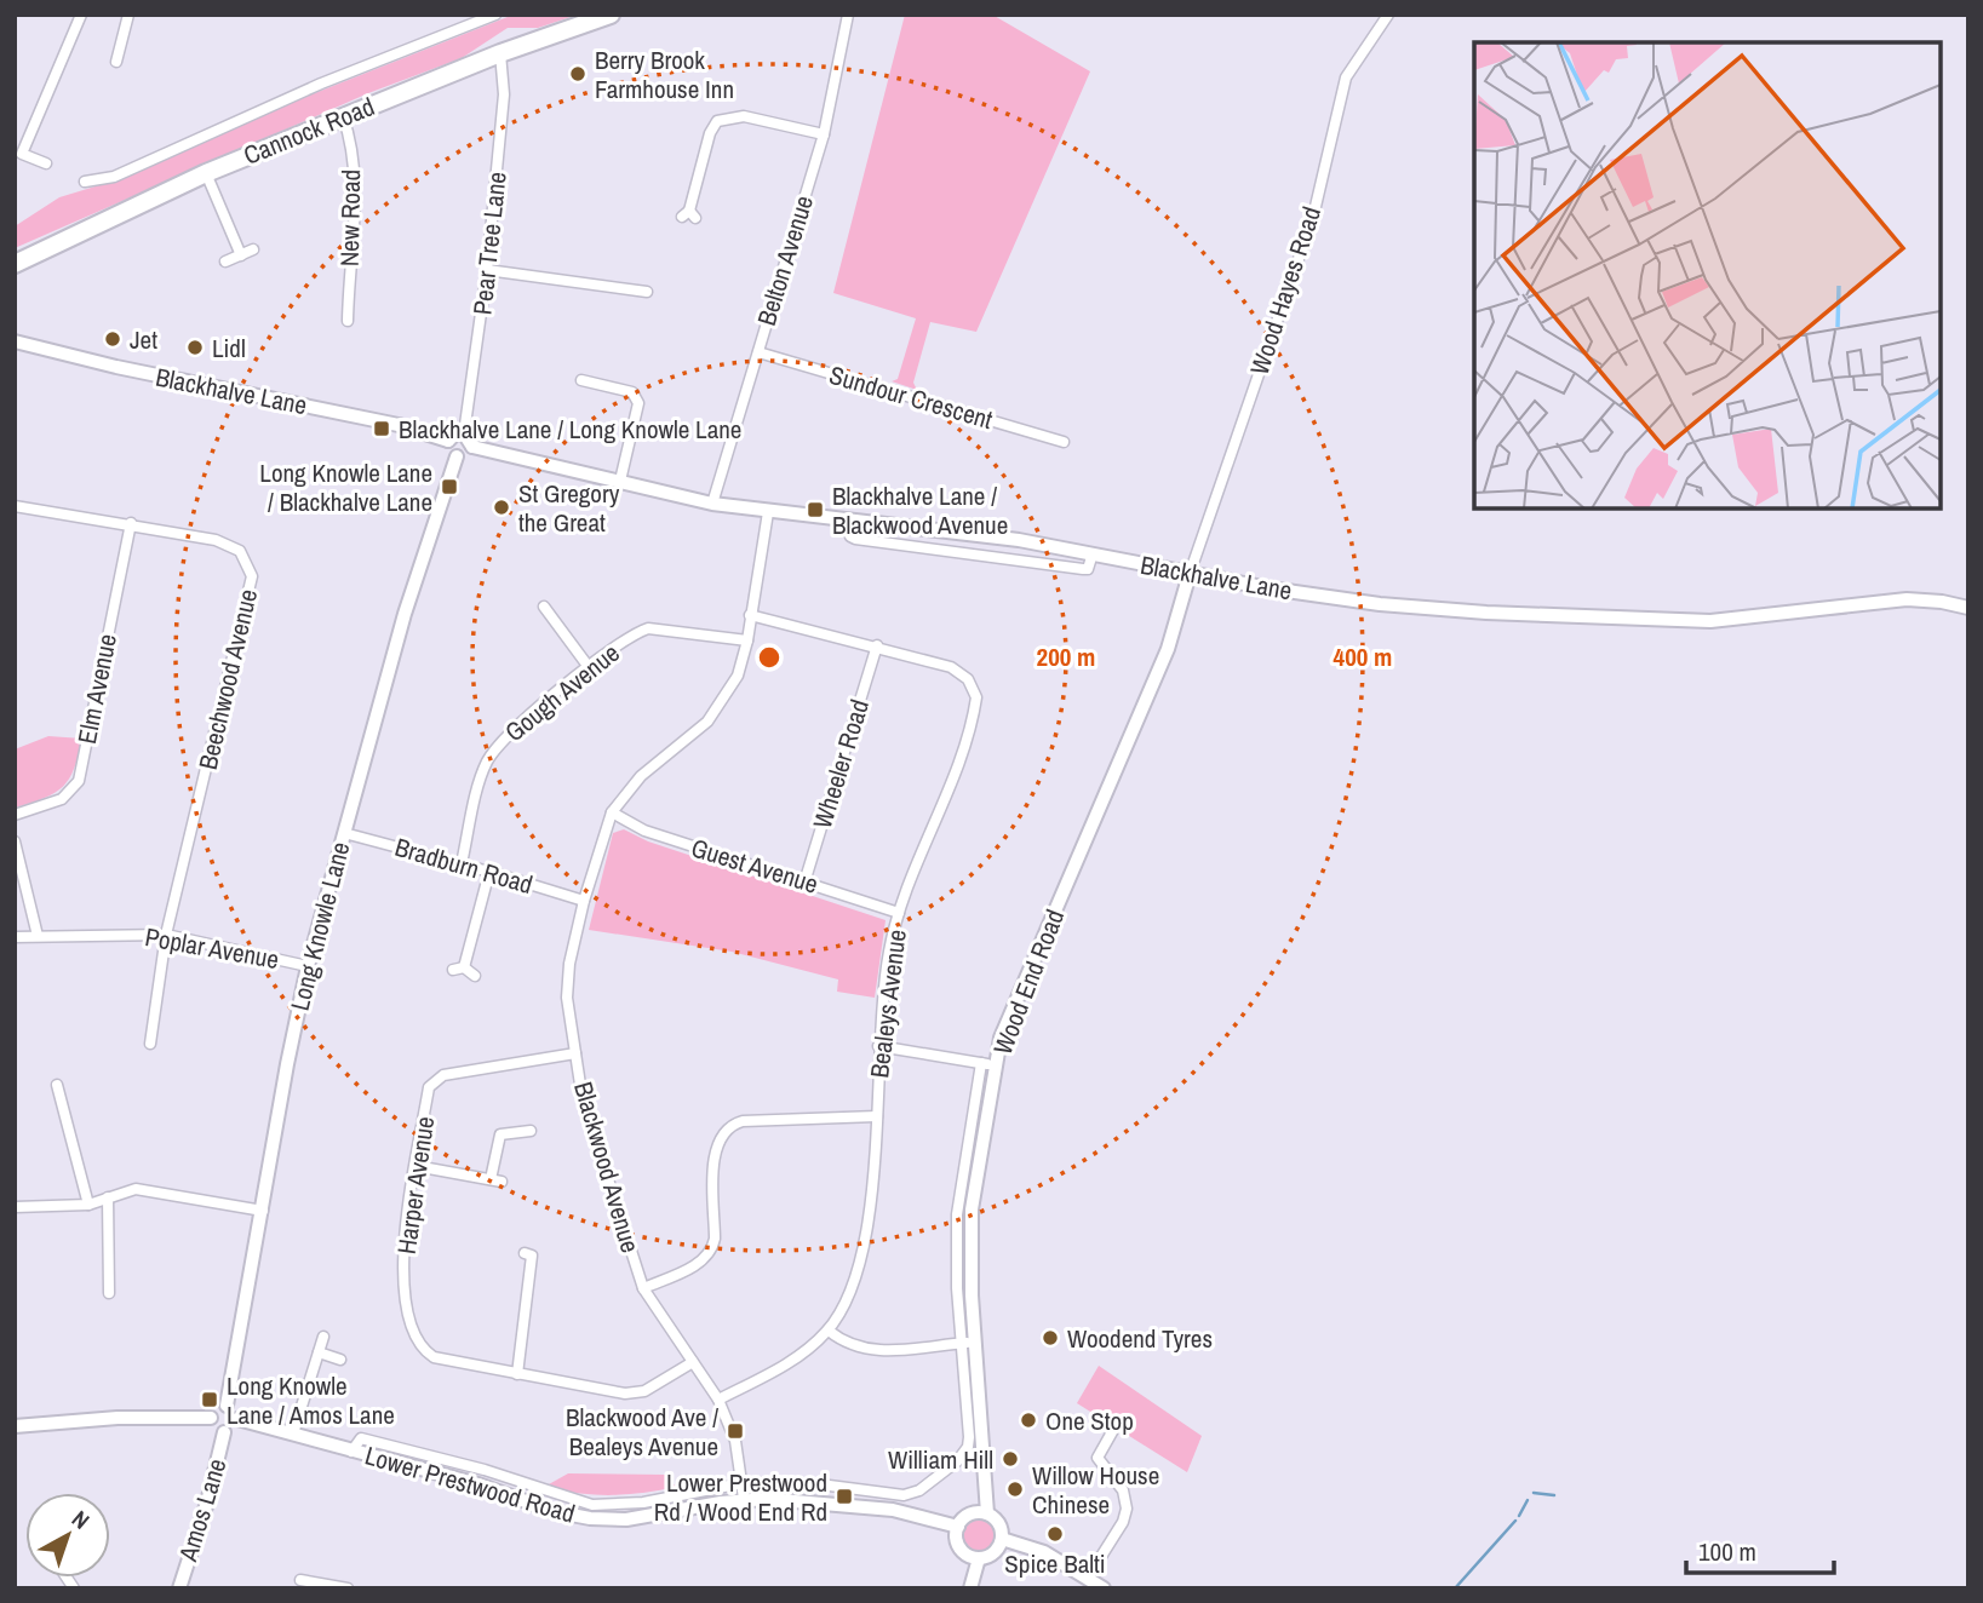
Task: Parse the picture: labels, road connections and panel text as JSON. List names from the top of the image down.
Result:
{
  "streets": {
    "highway": ["Cannock Road"],
    "main road": [
      "Blackhalve Lane",
      "Long Knowle Lane",
      "Wood End Road",
      "Lower Prestwood Road",
      "Amos Lane"
    ],
    "street": [
      "New Road",
      "Pear Tree Lane",
      "Belton Avenue",
      "Wood Hayes Road",
      "Sundour Crescent",
      "Beechwood Avenue",
      "Elm Avenue",
      "Gough Avenue",
      "Wheeler Road",
      "Bradburn Road",
      "Guest Avenue",
      "Poplar Avenue",
      "Bealeys Avenue",
      "Blackwood Avenue",
      "Harper Avenue"
    ]
  },
  "crossings": [
    ["Cannock Road", "New Road"],
    ["Cannock Road", "Pear Tree Lane"],
    ["Pear Tree Lane", "Blackhalve Lane"],
    ["Pear Tree Lane", "Long Knowle Lane"],
    ["Belton Avenue", "Blackhalve Lane"],
    ["Belton Avenue", "Sundour Crescent"],
    ["Wood Hayes Road", "Blackhalve Lane"],
    ["Wood Hayes Road", "Wood End Road"],
    ["Blackhalve Lane", "Long Knowle Lane"],
    ["Blackhalve Lane", "Wood End Road"],
    ["Blackhalve Lane", "Blackwood Avenue"],
    ["Beechwood Avenue", "Elm Avenue"],
    ["Beechwood Avenue", "Poplar Avenue"],
    ["Gough Avenue", "Bradburn Road"],
    ["Gough Avenue", "Blackwood Avenue"],
    ["Wheeler Road", "Guest Avenue"],
    ["Wheeler Road", "Bealeys Avenue"],
    ["Bradburn Road", "Long Knowle Lane"],
    ["Bradburn Road", "Blackwood Avenue"],
    ["Guest Avenue", "Bealeys Avenue"],
    ["Guest Avenue", "Blackwood Avenue"],
    ["Long Knowle Lane", "Poplar Avenue"],
    ["Long Knowle Lane", "Lower Prestwood Road"],
    ["Long Knowle Lane", "Amos Lane"],
    ["Wood End Road", "Lower Prestwood Road"],
    ["Bealeys Avenue", "Blackwood Avenue"],
    ["Blackwood Avenue", "Harper Avenue"],
    ["Blackwood Avenue", "Lower Prestwood Road"],
    ["Lower Prestwood Road", "Amos Lane"]
  ],
  "places": {
    "other": [
      "Berry Brook Farmhouse Inn",
      "Jet",
      "Lidl",
      "St Gregory the Great",
      "Woodend Tyres",
      "One Stop",
      "William Hill",
      "Willow House Chinese",
      "Spice Balti"
    ],
    "transit": [
      "Blackhalve Lane / Long Knowle Lane",
      "Long Knowle Lane / Blackhalve Lane",
      "Blackhalve Lane / Blackwood Avenue",
      "Long Knowle Lane / Amos Lane",
      "Blackwood Ave / Bealeys Avenue",
      "Lower Prestwood Rd / Wood End Rd"
    ]
  },
  "scale_bar": "100 m",
  "north": "top right",
  "rings": ["200 m", "400 m"]
}
